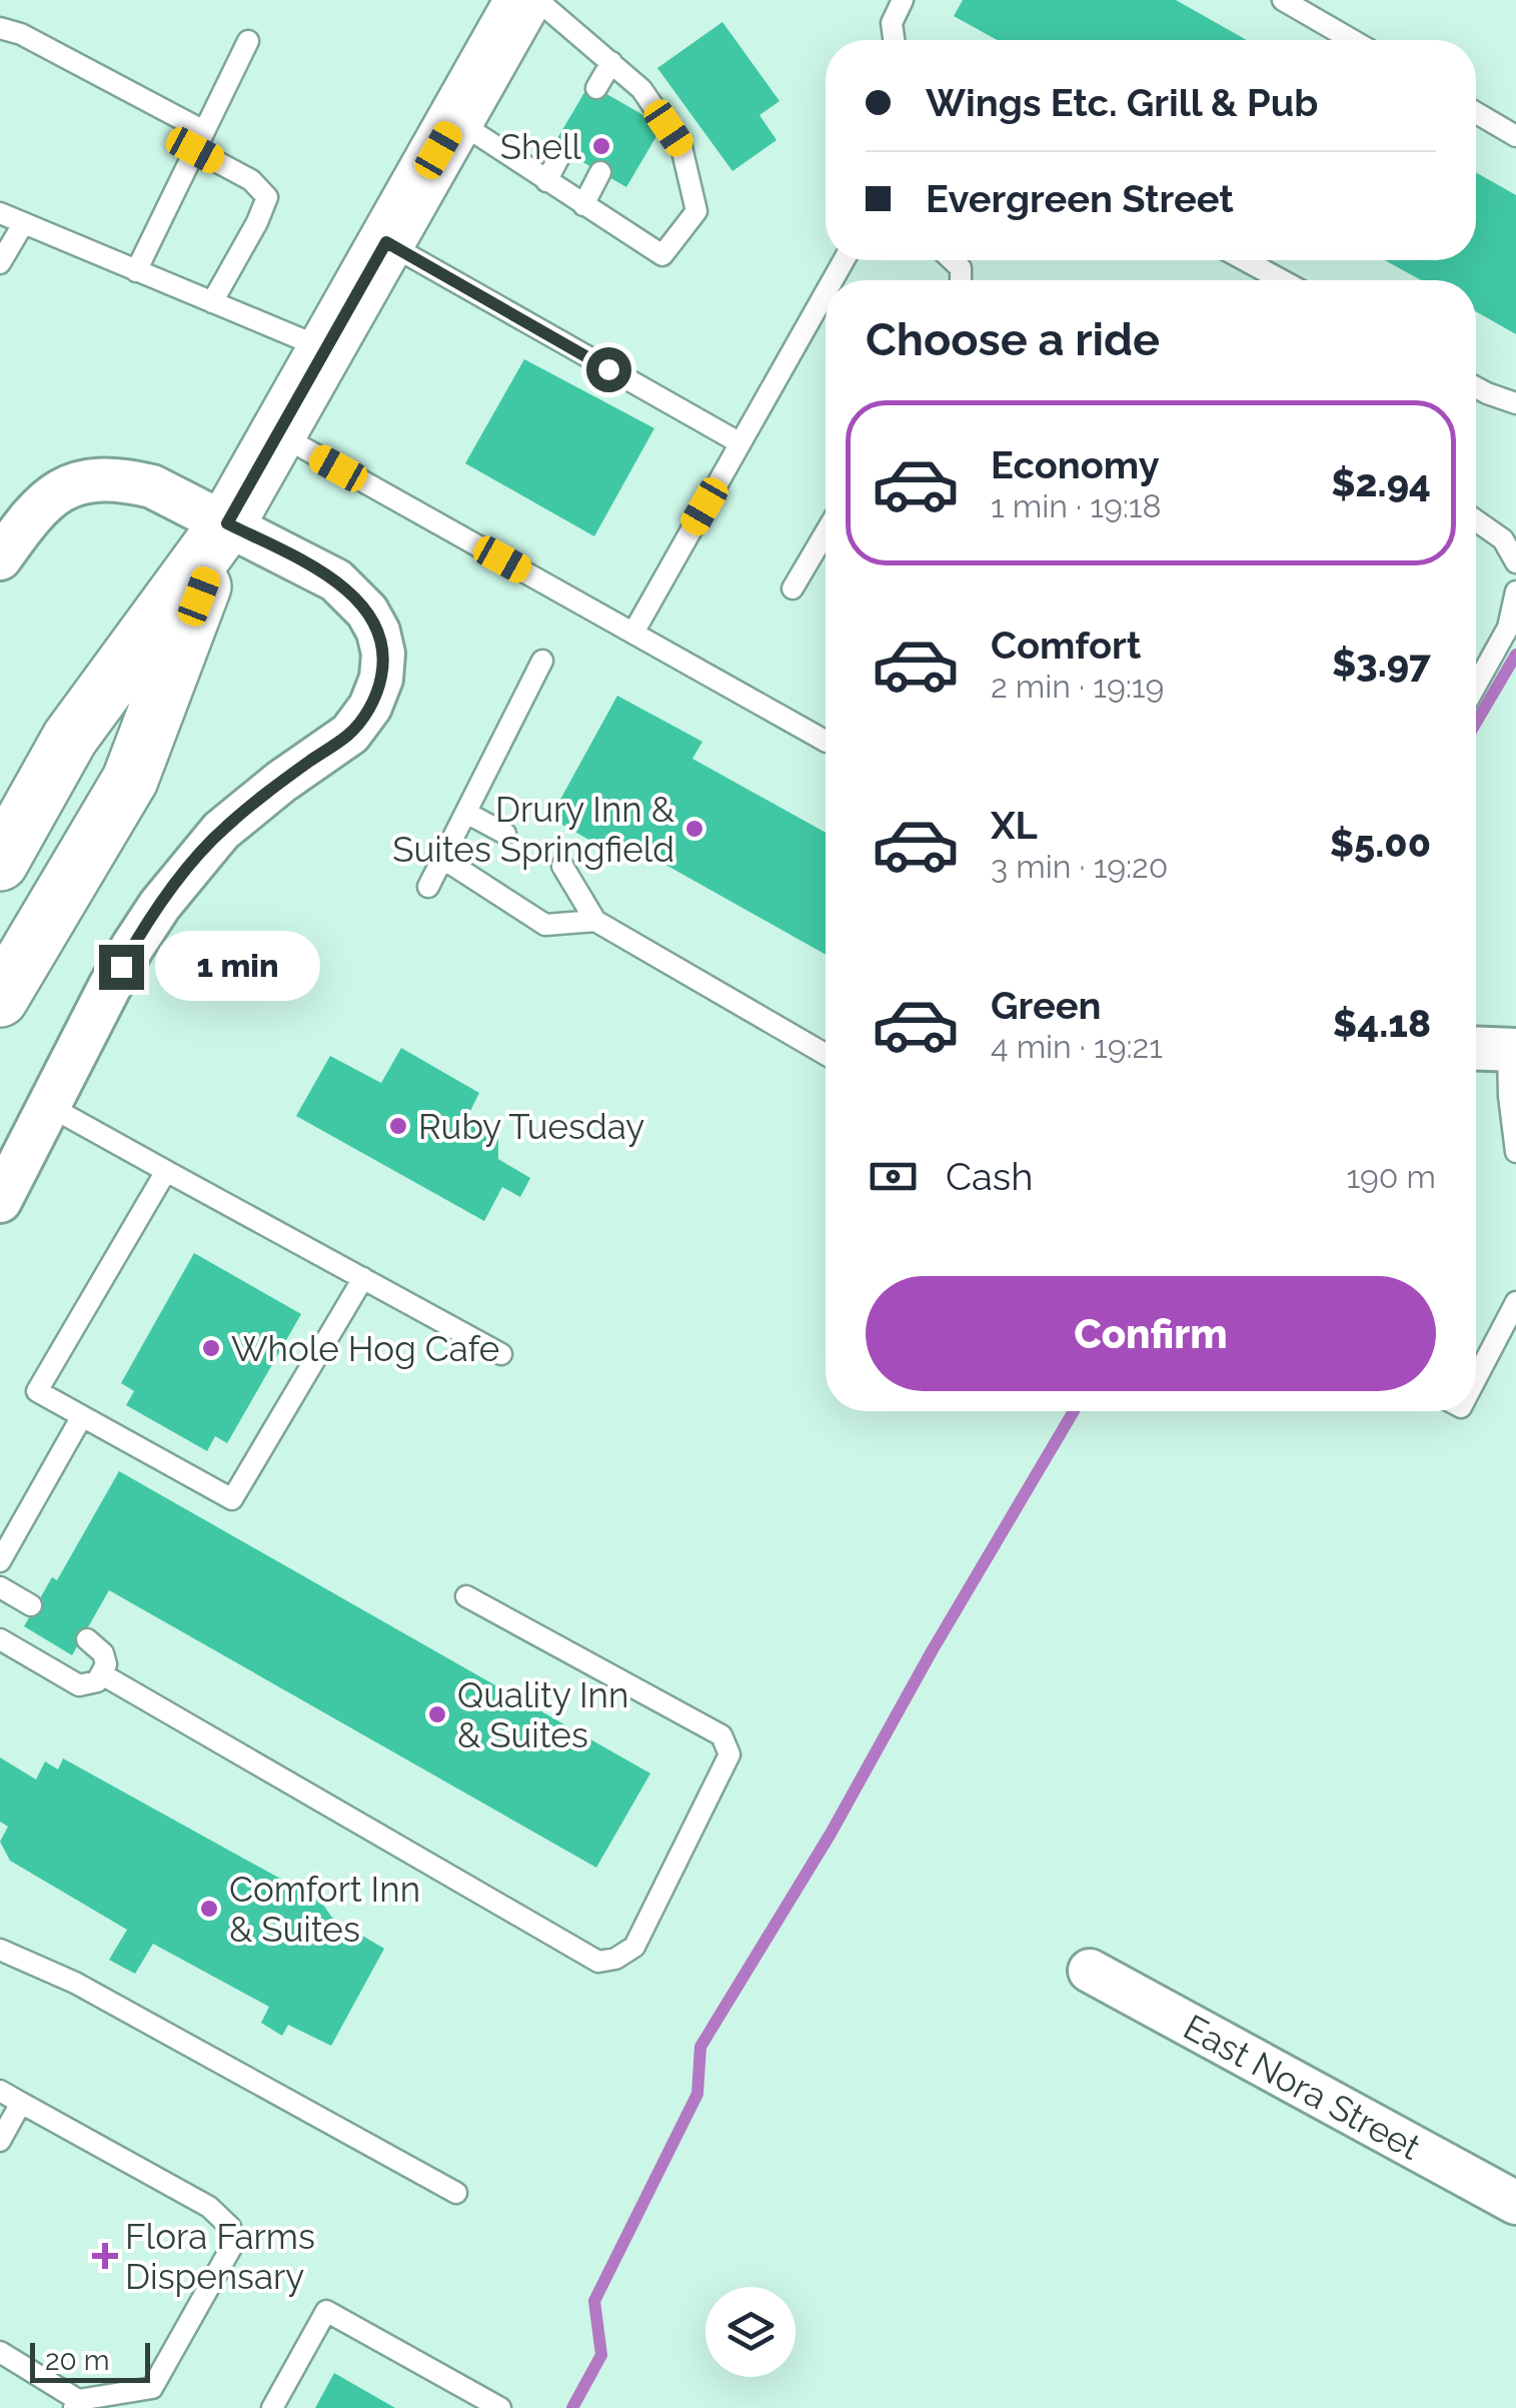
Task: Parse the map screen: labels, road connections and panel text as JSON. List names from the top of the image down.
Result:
{
  "streets": {
    "street": ["East Nora Street"]
  },
  "places": {
    "other": [
      "Shell",
      "Drury Inn & Suites Springfield",
      "Ruby Tuesday",
      "Whole Hog Cafe",
      "Quality Inn & Suites",
      "Comfort Inn & Suites"
    ],
    "health": ["Flora Farms Dispensary"]
  },
  "scale_bar": "20 m",
  "page": {
    "banner": ["Wings Etc. Grill & Pub", "Evergreen Street"],
    "heading": "Choose a ride",
    "list": [
      {
        "name": "Economy",
        "note": "1 min · 19:18",
        "value": "$2.94"
      },
      {
        "name": "Comfort",
        "note": "2 min · 19:19",
        "value": "$3.97"
      },
      {
        "name": "XL",
        "note": "3 min · 19:20",
        "value": "$5.00"
      },
      {
        "name": "Green",
        "note": "4 min · 19:21",
        "value": "$4.18"
      }
    ],
    "bubble": "1 min",
    "pay": ["Cash", "190 m"],
    "buttons": "Confirm",
    "scale": "20 m"
  }
}
